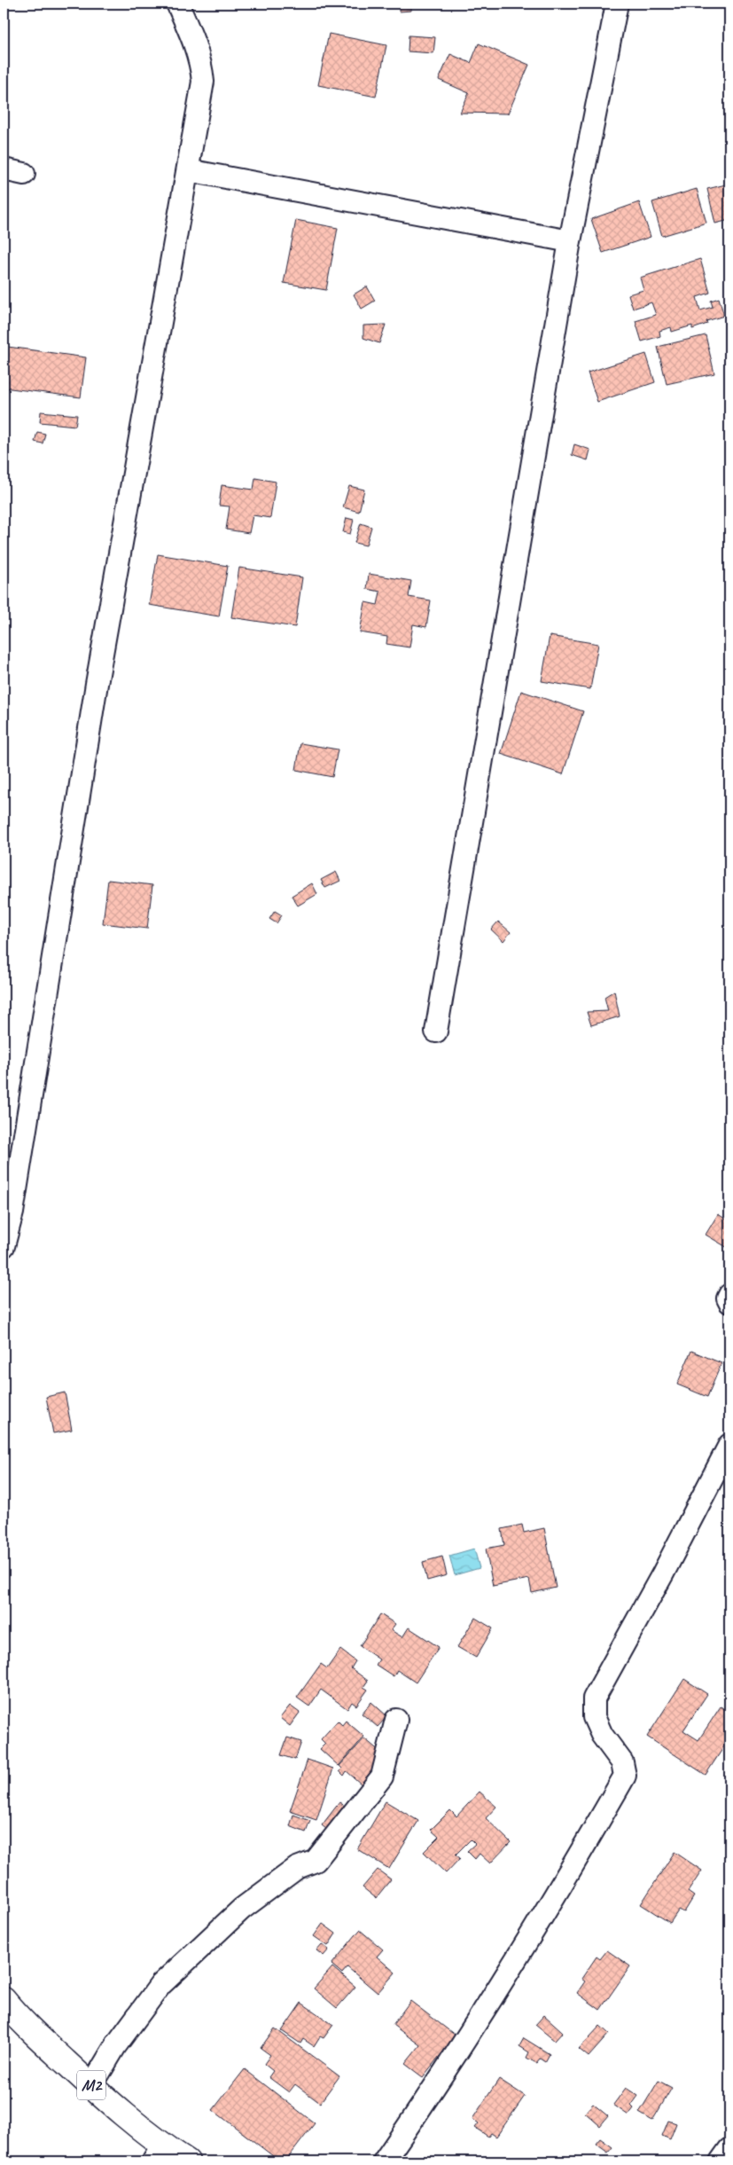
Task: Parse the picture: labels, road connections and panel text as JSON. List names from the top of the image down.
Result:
{
  "streets": {
    "highway": ["M2"]
  }
}
